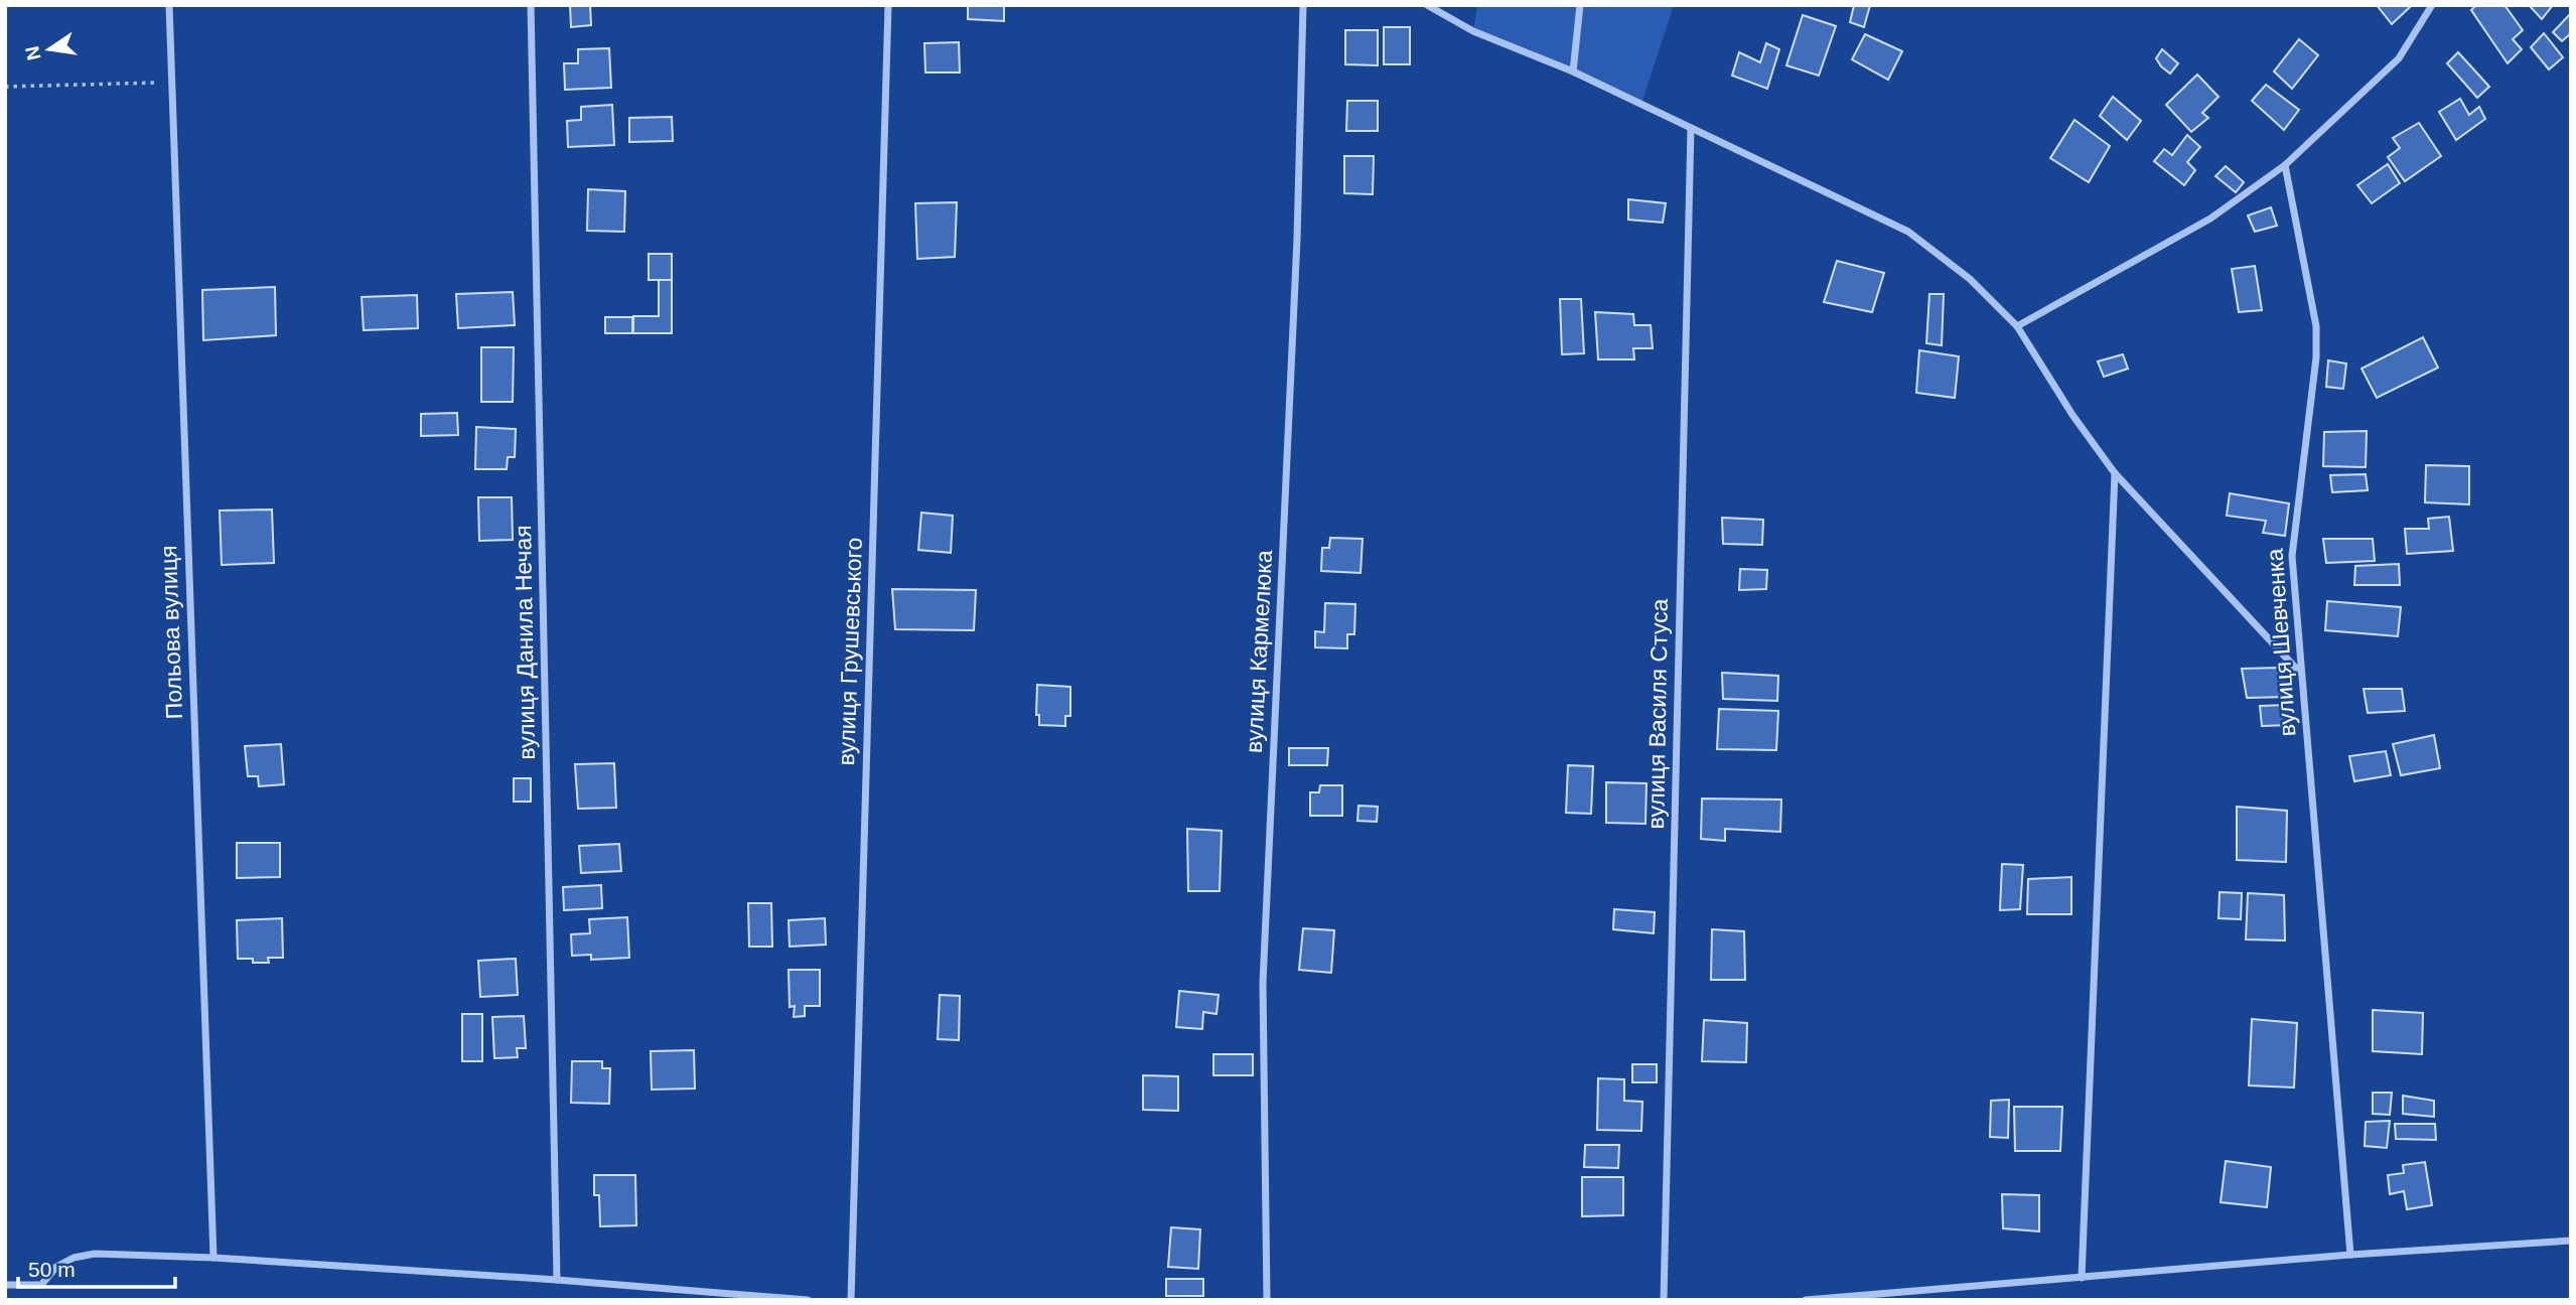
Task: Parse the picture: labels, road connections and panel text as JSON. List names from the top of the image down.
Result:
{
  "streets": {
    "street": [
      "Польова вулиця",
      "вулиця Данила Нечая",
      "вулиця Шевченка",
      "вулиця Грушевського",
      "вулиця Кармелюка",
      "вулиця Василя Стуса"
    ]
  },
  "scale_bar": "50 m",
  "north": "left"
}
